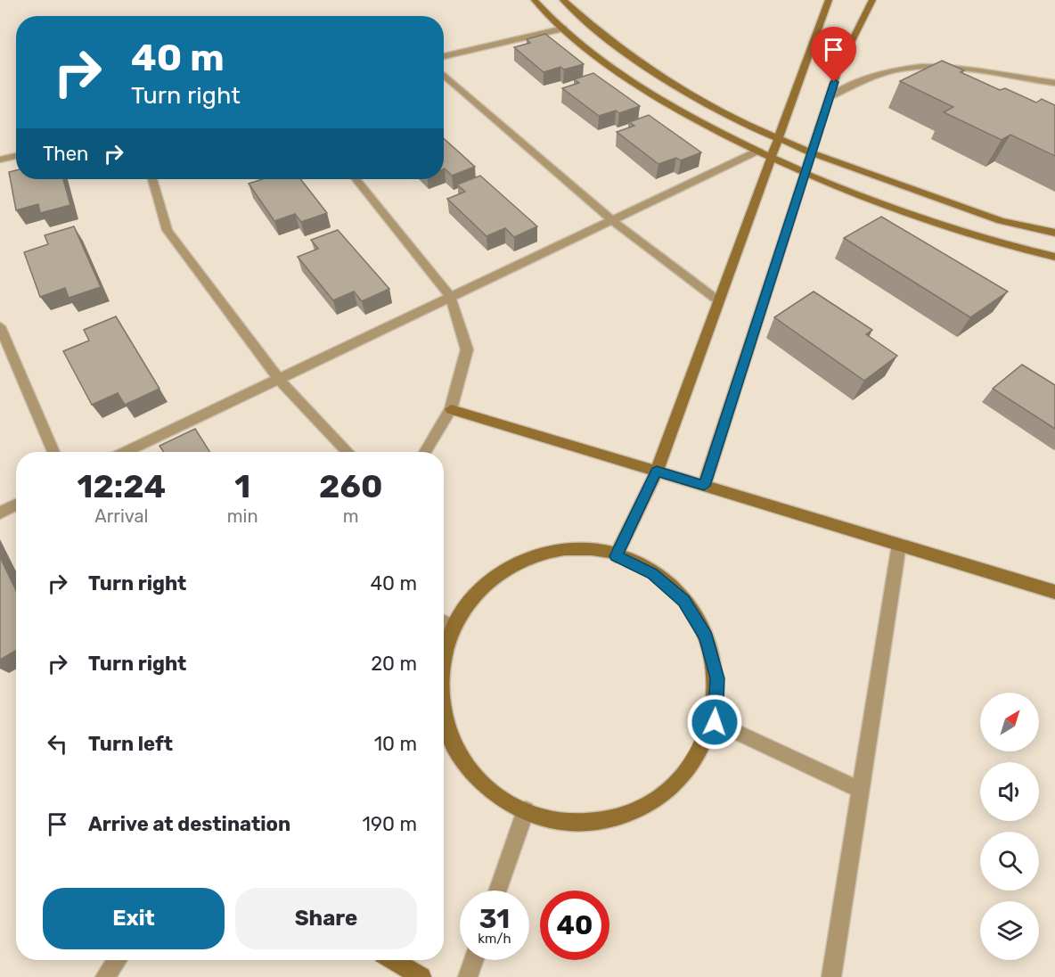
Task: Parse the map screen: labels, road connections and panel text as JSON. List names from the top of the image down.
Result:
{
  "north": "top right",
  "page": {
    "turn": ["40 m", "Turn right"],
    "then": "Then",
    "eta": [
      "12:24",
      "Arrival",
      "1",
      "min",
      "260",
      "m"
    ],
    "list": [
      {
        "name": "Turn right",
        "value": "40 m"
      },
      {
        "name": "Turn right",
        "value": "20 m"
      },
      {
        "name": "Turn left",
        "value": "10 m"
      },
      {
        "name": "Arrive at destination",
        "value": "190 m"
      }
    ],
    "buttons": ["Exit", "Share"],
    "speed": "31 km/h",
    "limit": "40"
  }
}
